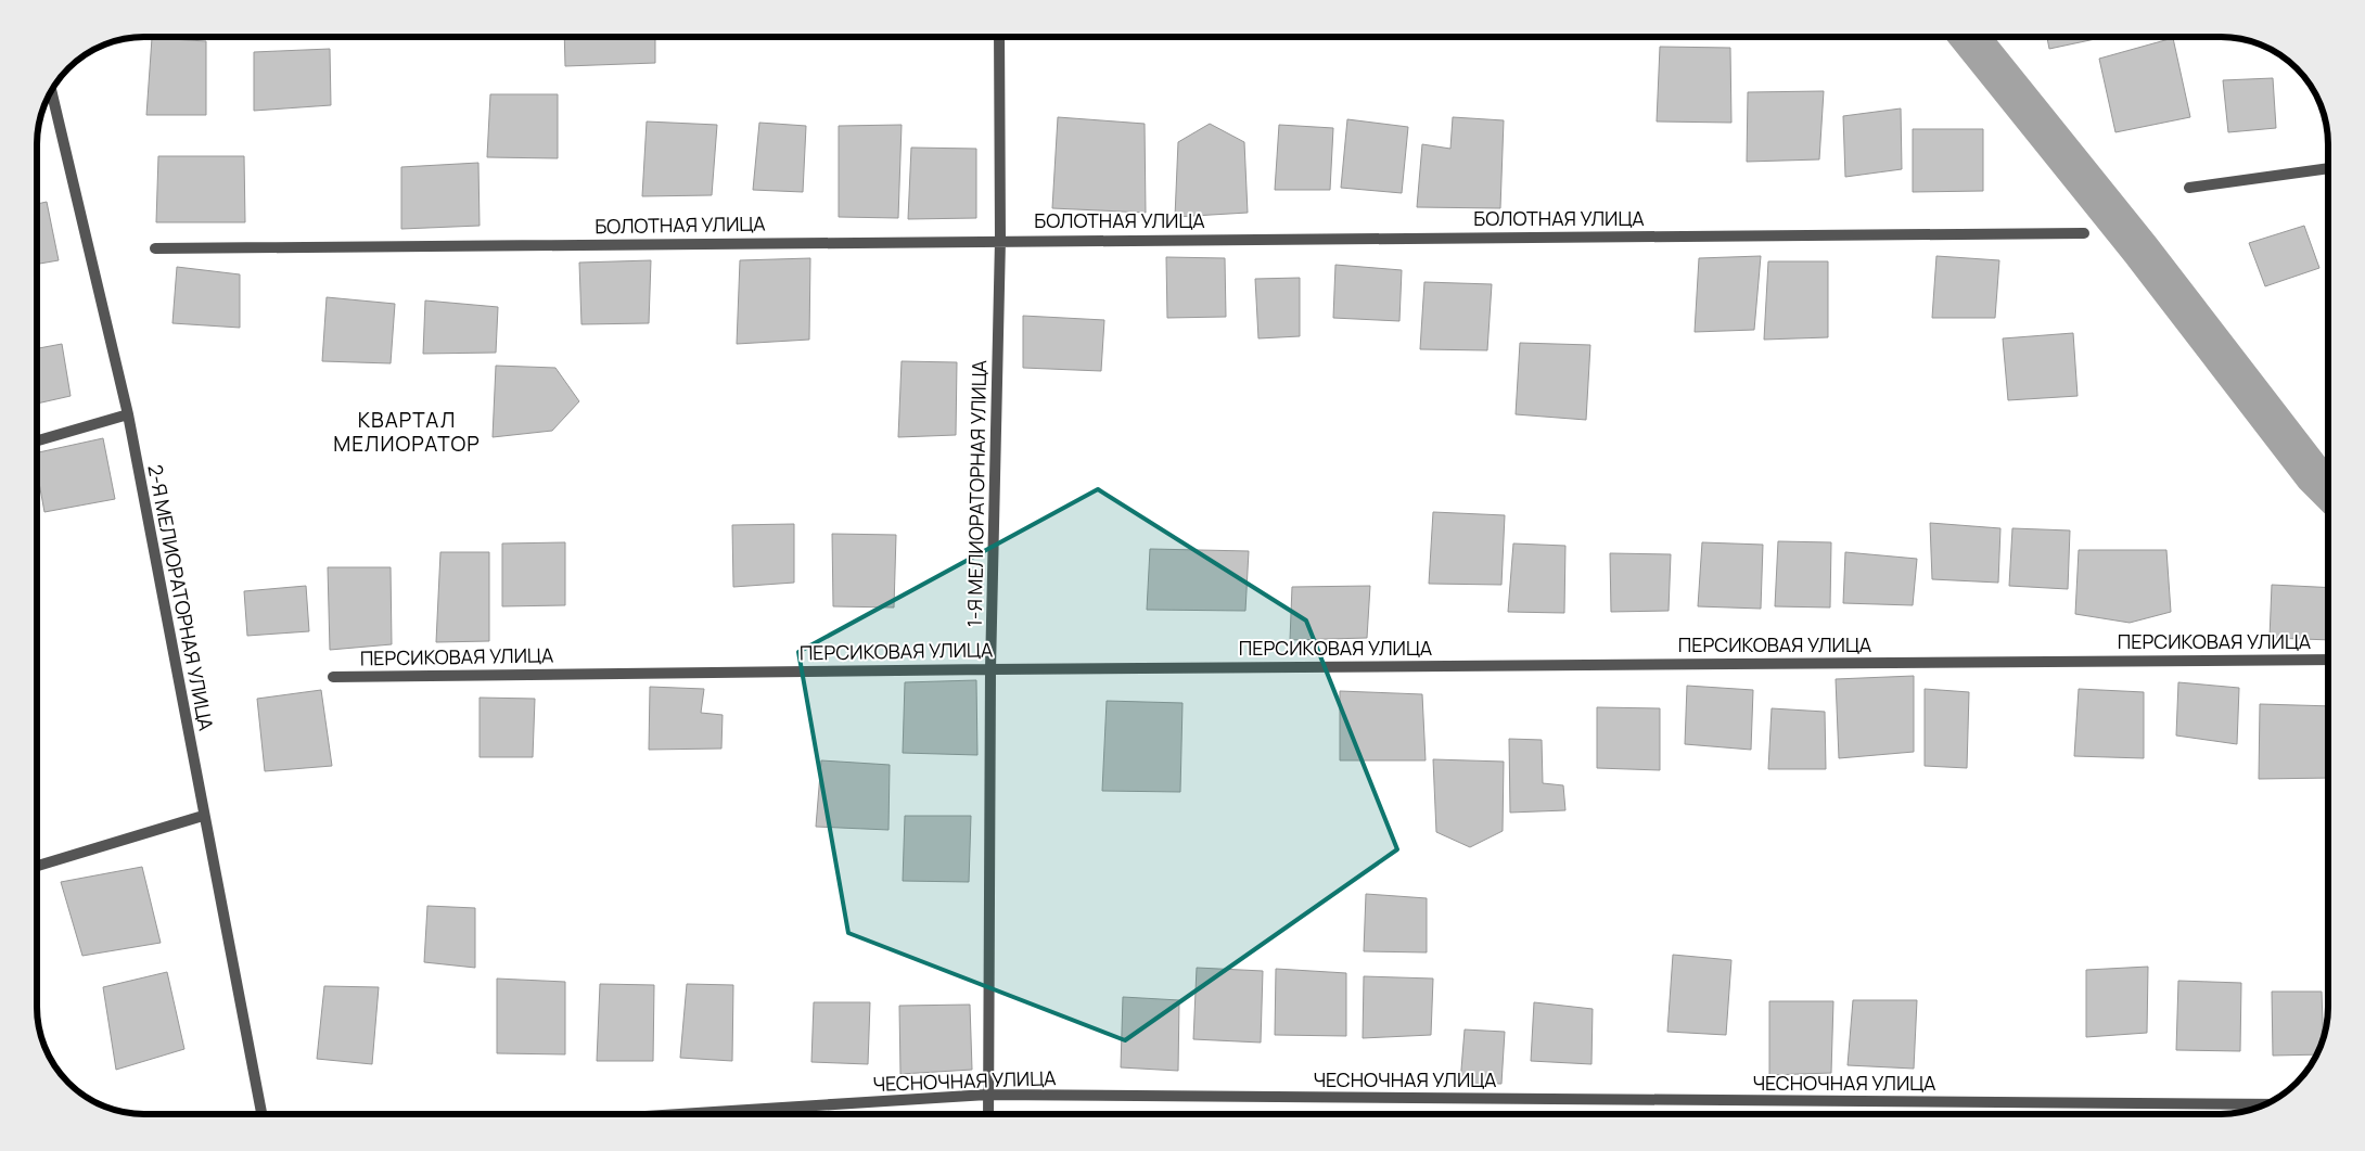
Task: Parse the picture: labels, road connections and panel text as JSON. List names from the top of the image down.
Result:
{
  "streets": {
    "street": [
      "БОЛОТНАЯ УЛИЦА",
      "1-Я МЕЛИОРАТОРНАЯ УЛИЦА",
      "2-Я МЕЛИОРАТОРНАЯ УЛИЦА",
      "ПЕРСИКОВАЯ УЛИЦА",
      "ЧЕСНОЧНАЯ УЛИЦА"
    ]
  },
  "crossings": [
    ["БОЛОТНАЯ УЛИЦА", "1-Я МЕЛИОРАТОРНАЯ УЛИЦА"],
    ["1-Я МЕЛИОРАТОРНАЯ УЛИЦА", "ПЕРСИКОВАЯ УЛИЦА"],
    ["1-Я МЕЛИОРАТОРНАЯ УЛИЦА", "ЧЕСНОЧНАЯ УЛИЦА"]
  ],
  "districts": ["КВАРТАЛ МЕЛИОРАТОР"]
}
